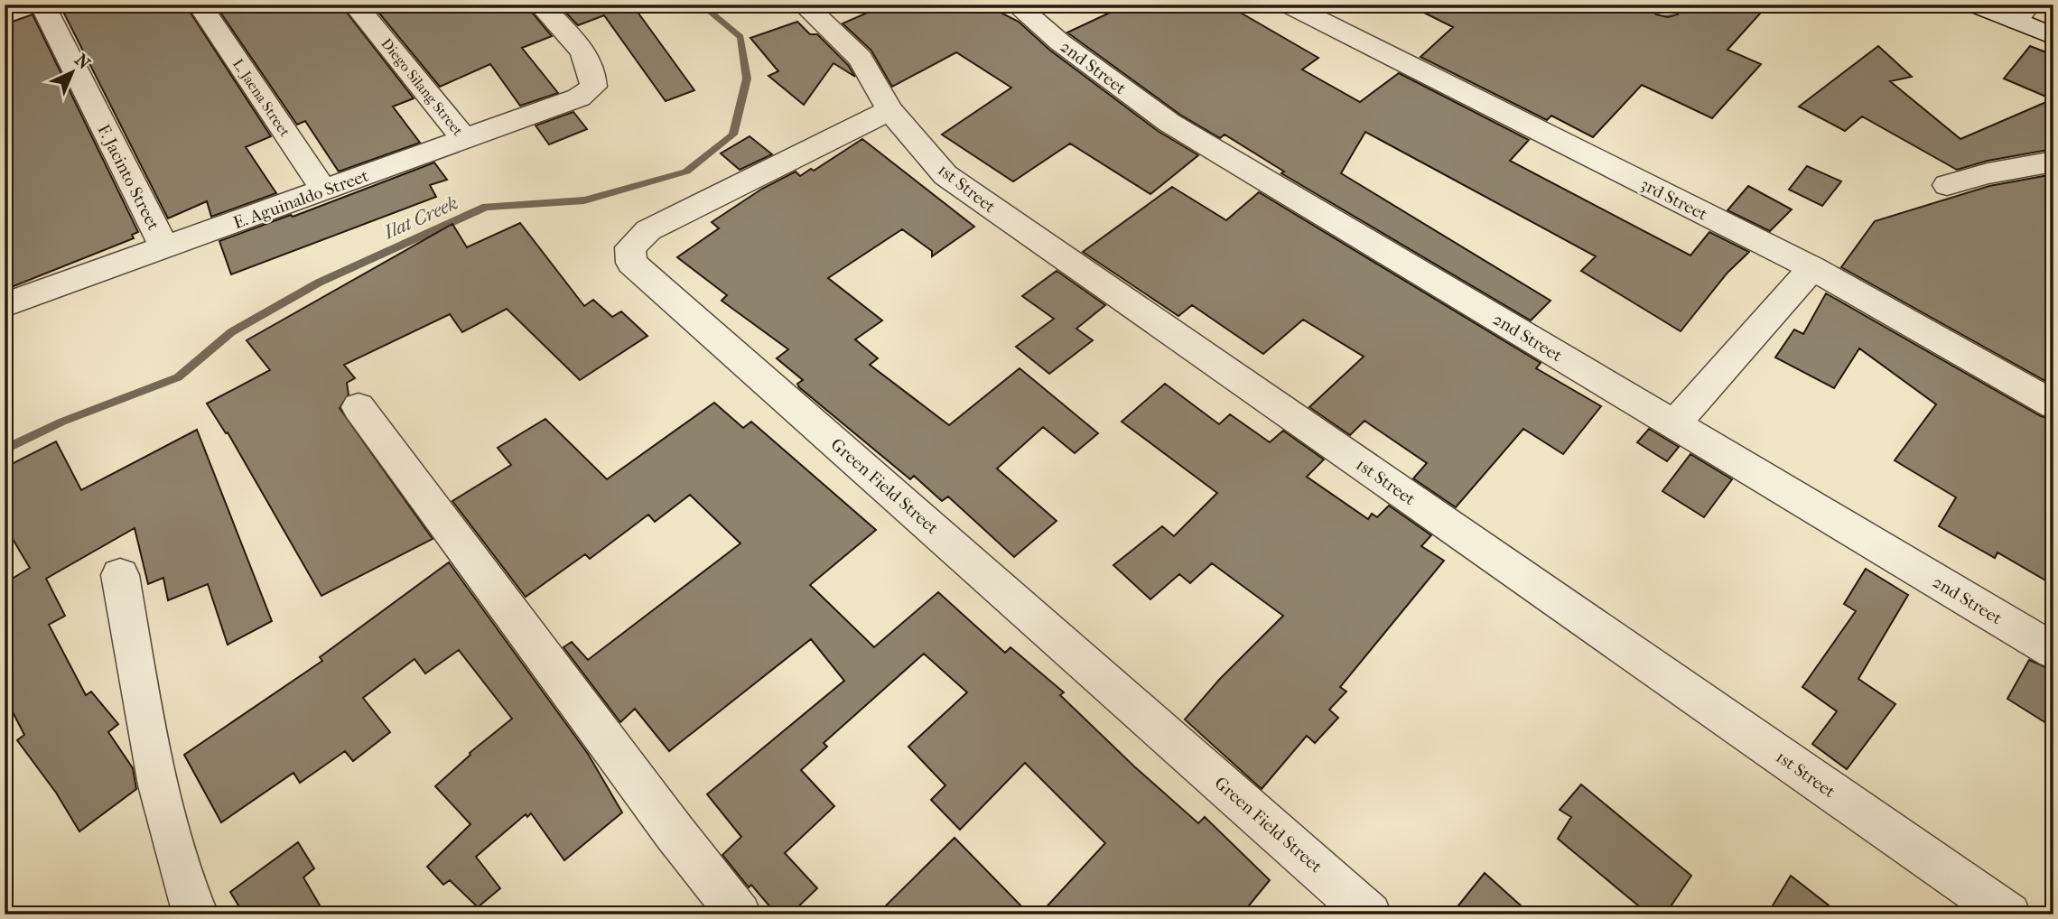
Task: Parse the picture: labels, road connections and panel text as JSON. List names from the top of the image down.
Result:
{
  "streets": {
    "street": [
      "2nd Street",
      "Diego Silang Street",
      "L. Jaena Street",
      "F. Jacinto Street",
      "1st Street",
      "E. Aguinaldo Street",
      "3rd Street",
      "Green Field Street"
    ]
  },
  "crossings": [
    ["Diego Silang Street", "E. Aguinaldo Street"],
    ["L. Jaena Street", "E. Aguinaldo Street"],
    ["F. Jacinto Street", "E. Aguinaldo Street"],
    ["1st Street", "Green Field Street"]
  ],
  "water": ["Ilat Creek"],
  "north": "top right"
}
